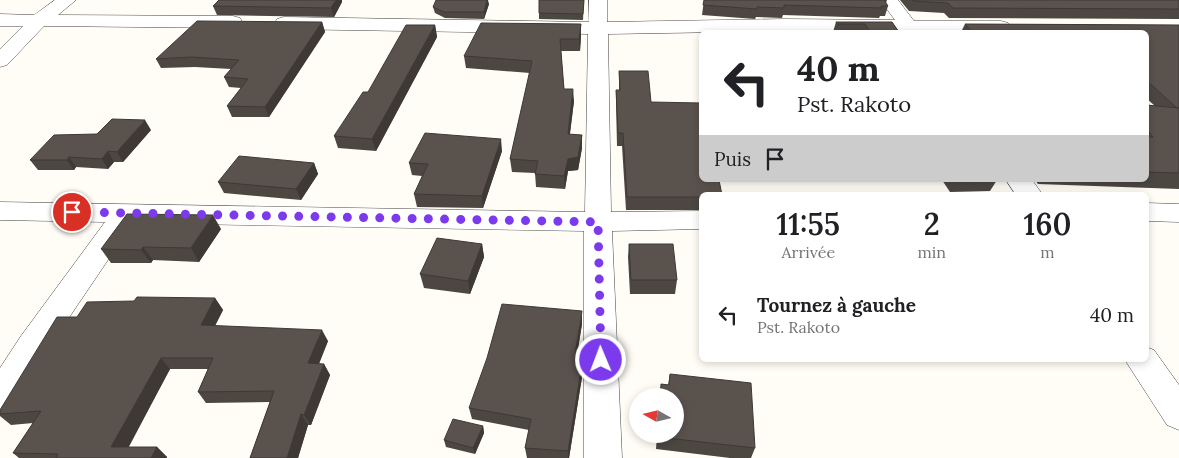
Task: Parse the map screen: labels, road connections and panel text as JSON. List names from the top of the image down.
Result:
{
  "north": "left",
  "page": {
    "turn": ["40 m", "Pst. Rakoto"],
    "then": "Puis",
    "eta": [
      "11:55",
      "Arrivée",
      "2",
      "min",
      "160",
      "m"
    ],
    "list": [
      {
        "name": "Tournez à gauche",
        "note": "Pst. Rakoto",
        "value": "40 m"
      }
    ]
  }
}
